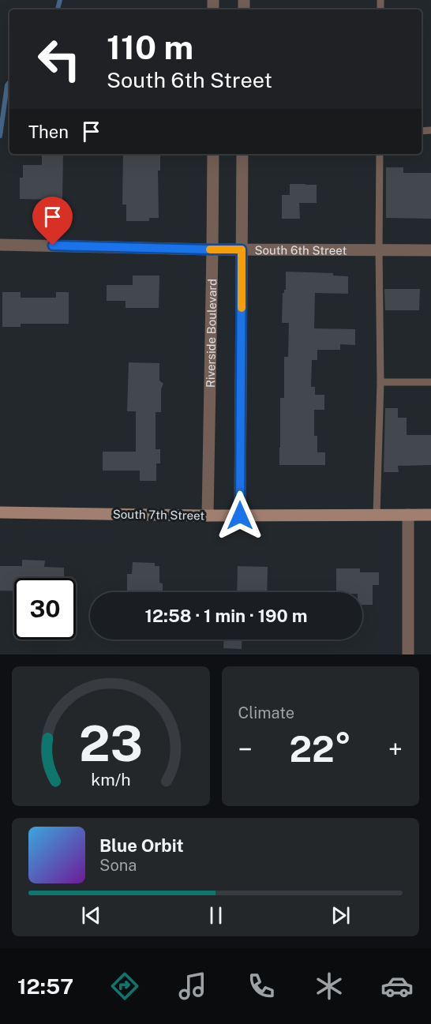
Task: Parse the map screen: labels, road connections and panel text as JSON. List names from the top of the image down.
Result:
{
  "streets": {
    "main road": ["South 7th Street"],
    "street": ["South 6th Street", "Riverside Boulevard"]
  },
  "crossings": [
    ["South 6th Street", "Riverside Boulevard"],
    ["Riverside Boulevard", "South 7th Street"]
  ],
  "page": {
    "turn": ["110 m", "South 6th Street"],
    "then": "Then",
    "limit": "30",
    "trip": "12:58 · 1 min · 190 m",
    "tile": "Climate",
    "heat": ["−", "22°", "+"],
    "song": ["Blue Orbit", "Sona"],
    "tabs": "12:57",
    "gauge": ["23", "km/h"]
  }
}
